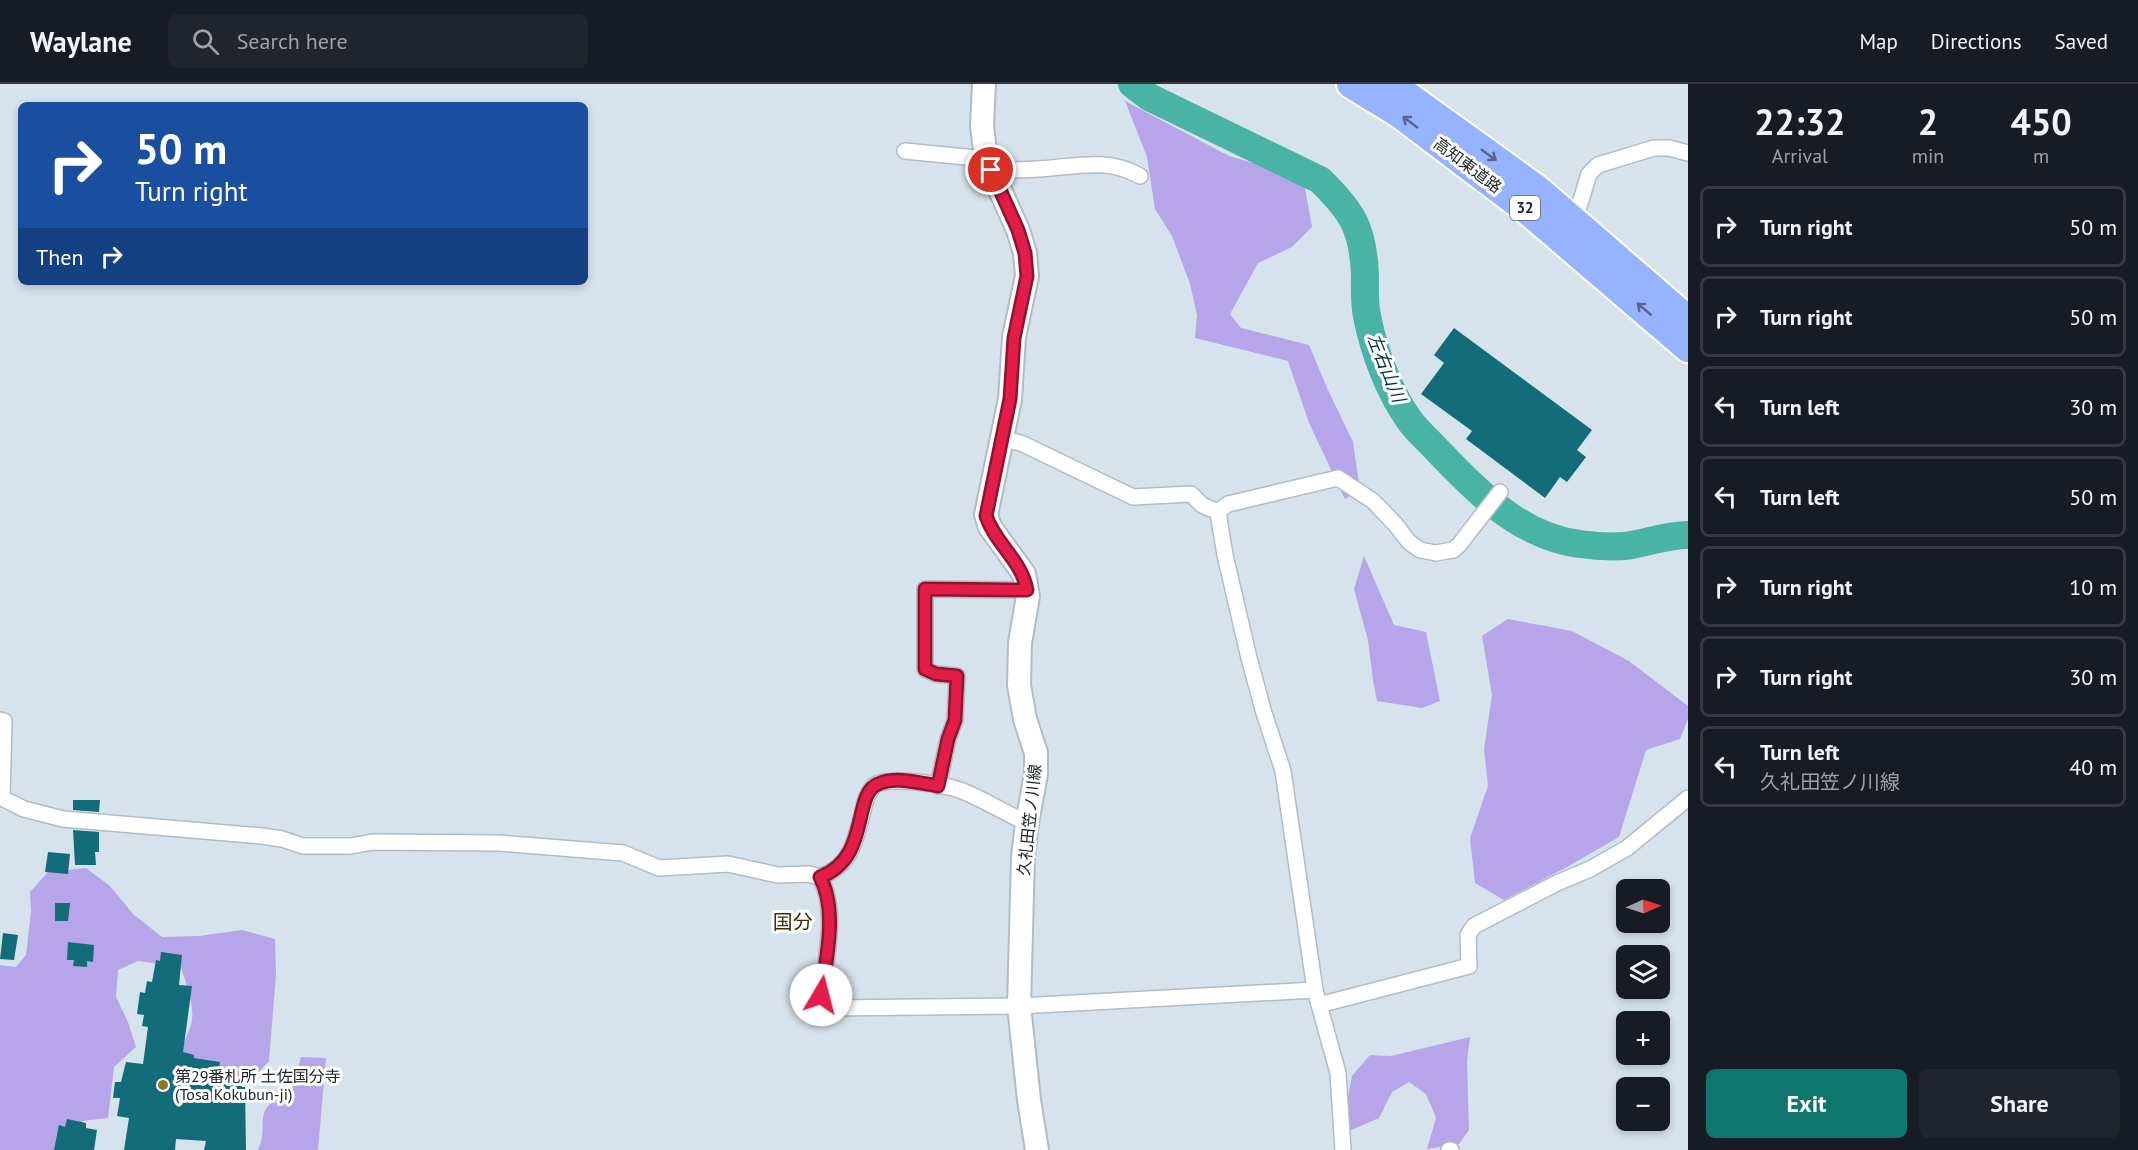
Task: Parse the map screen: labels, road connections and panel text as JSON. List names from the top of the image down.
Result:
{
  "streets": {
    "highway": ["高知東道路", "32"],
    "main road": ["久礼田笠ノ川線"]
  },
  "districts": ["国分"],
  "water": ["左右山川"],
  "places": ["第29番札所 土佐国分寺 (Tosa Kokubun-ji)"],
  "north": "right",
  "page": {
    "header": "Waylane",
    "search": "Search here",
    "nav": ["Map", "Directions", "Saved"],
    "eta": [
      "22:32",
      "Arrival",
      "2",
      "min",
      "450",
      "m"
    ],
    "turn": ["50 m", "Turn right"],
    "list": [
      {
        "name": "Turn right",
        "value": "50 m"
      },
      {
        "name": "Turn right",
        "value": "50 m"
      },
      {
        "name": "Turn left",
        "value": "30 m"
      },
      {
        "name": "Turn left",
        "value": "50 m"
      },
      {
        "name": "Turn right",
        "value": "10 m"
      },
      {
        "name": "Turn right",
        "value": "30 m"
      },
      {
        "name": "Turn left",
        "note": "久礼田笠ノ川線",
        "value": "40 m"
      }
    ],
    "then": "Then",
    "map_buttons": ["+", "−"],
    "buttons": ["Exit", "Share"]
  }
}
